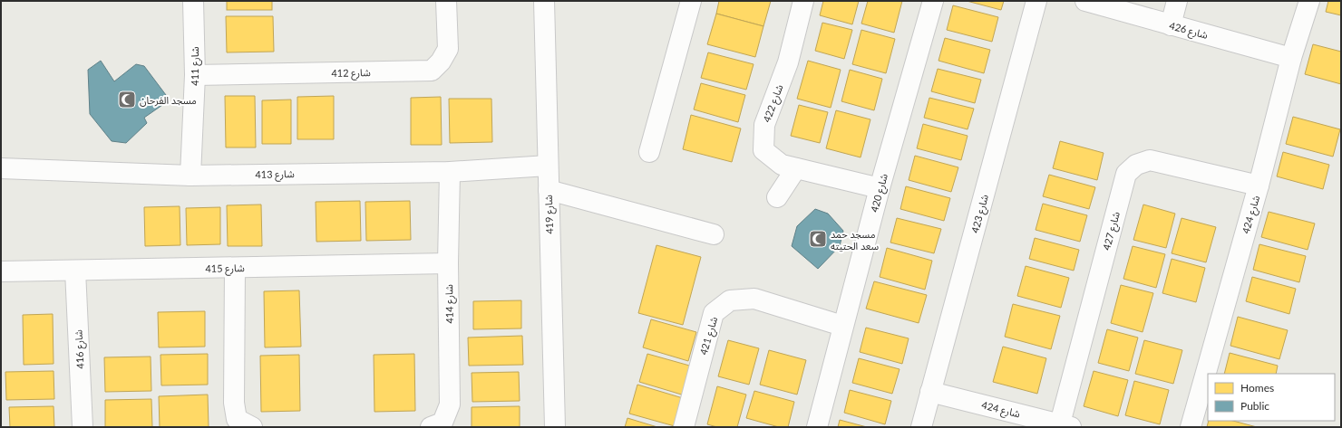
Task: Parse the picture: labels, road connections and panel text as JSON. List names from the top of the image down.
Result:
{
  "streets": {
    "street": [
      "شارع 426",
      "شارع 411",
      "شارع 412",
      "شارع 422",
      "شارع 413",
      "شارع 420",
      "شارع 423",
      "شارع 419",
      "شارع 424",
      "شارع 427",
      "شارع 415",
      "شارع 414",
      "شارع 421",
      "شارع 416"
    ]
  },
  "crossings": [
    ["شارع 426", "شارع 424"],
    ["شارع 411", "شارع 412"],
    ["شارع 411", "شارع 413"],
    ["شارع 422", "شارع 420"],
    ["شارع 413", "شارع 419"],
    ["شارع 413", "شارع 414"],
    ["شارع 420", "شارع 421"],
    ["شارع 423", "شارع 424"],
    ["شارع 424", "شارع 427"],
    ["شارع 415", "شارع 414"],
    ["شارع 415", "شارع 416"]
  ],
  "places": {
    "mosque": ["مسجد الفرحان", "مسجد حمد سعد الحتيته"]
  },
  "legend": ["Homes", "Public"]
}
